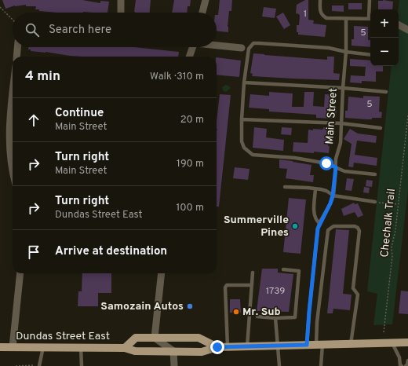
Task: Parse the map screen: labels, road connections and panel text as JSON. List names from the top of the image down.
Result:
{
  "streets": {
    "main road": ["Dundas Street East"],
    "lane": ["Main Street"],
    "path": ["Chechalk Trail"]
  },
  "crossings": [
    ["Main Street", "Dundas Street East"]
  ],
  "places": ["Summerville Pines", "Samozain Autos", "Mr. Sub"],
  "house_numbers": [
    "1",
    "5",
    "5",
    "1739"
  ],
  "page": {
    "map_buttons": ["+", "−"],
    "search": "Search here",
    "heading": ["4 min", "Walk · 310 m"],
    "list": [
      ["Continue", "Main Street", "20 m"],
      ["Turn right", "Main Street", "190 m"],
      ["Turn right", "Dundas Street East", "100 m"],
      "Arrive at destination"
    ]
  }
}
